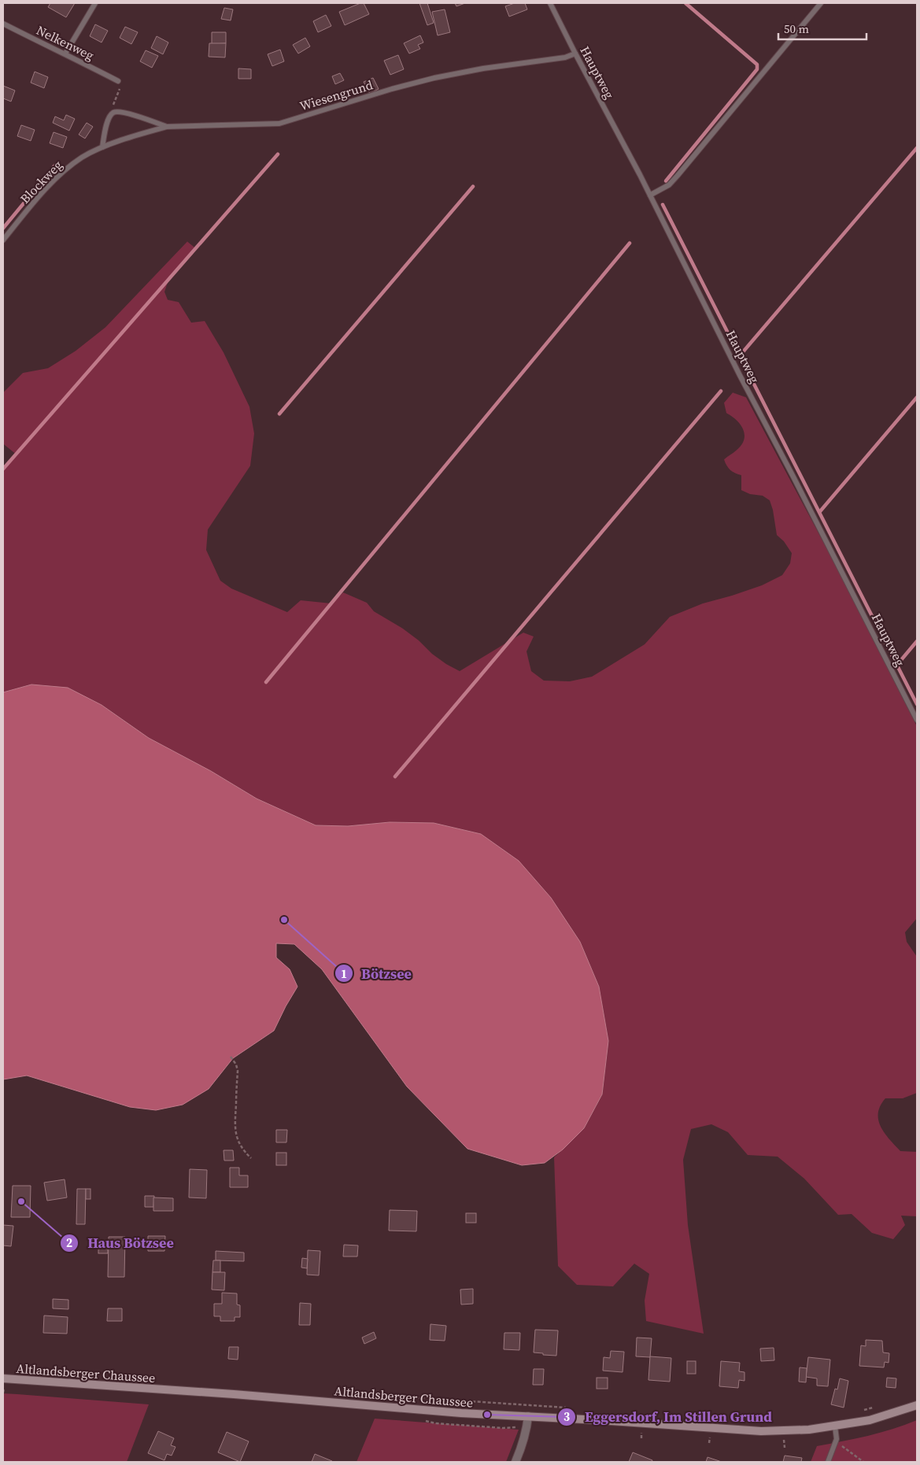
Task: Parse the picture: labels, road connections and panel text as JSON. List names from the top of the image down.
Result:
{
  "streets": {
    "main road": ["Altlandsberger Chaussee"],
    "lane": [
      "Nelkenweg",
      "Hauptweg",
      "Wiesengrund",
      "Blockweg"
    ]
  },
  "crossings": [
    ["Hauptweg", "Wiesengrund"],
    ["Wiesengrund", "Blockweg"]
  ],
  "places": ["Bötzsee", "Haus Bötzsee", "Eggersdorf, Im Stillen Grund"],
  "scale_bar": "50 m"
}
